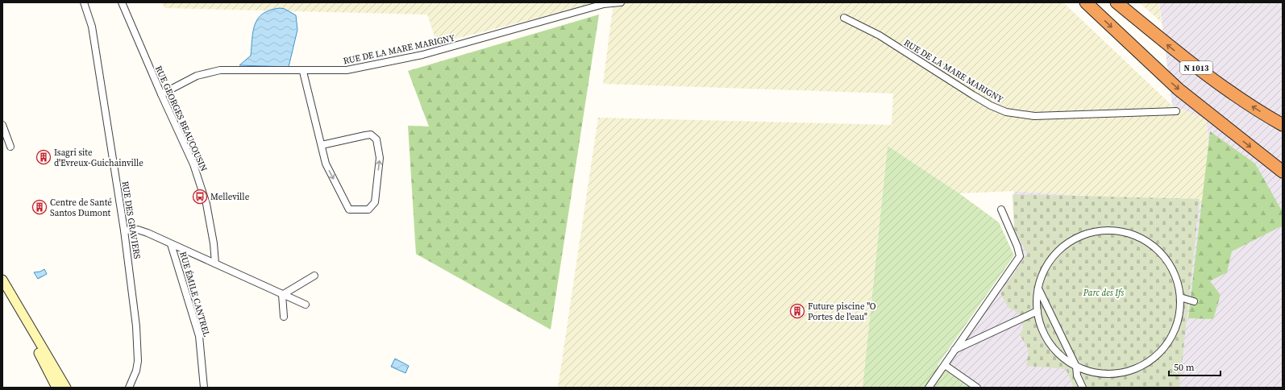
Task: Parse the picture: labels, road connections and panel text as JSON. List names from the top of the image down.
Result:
{
  "streets": {
    "highway": ["N 1013"],
    "street": [
      "RUE DE LA MARE MARIGNY",
      "RUE GEORGES BEAUCOUSIN",
      "RUE DES GRAVIERS",
      "RUE ÉMILE CANTREL"
    ]
  },
  "crossings": [
    ["RUE DE LA MARE MARIGNY", "RUE GEORGES BEAUCOUSIN"]
  ],
  "parks": ["Parc des Ifs"],
  "places": {
    "building": ["Isagri site d'Evreux-Guichainville", "Centre de Santé Santos Dumont", "Future piscine \"O Portes de l'eau\""],
    "bus stop": ["Melleville"]
  },
  "scale_bar": "50 m"
}
